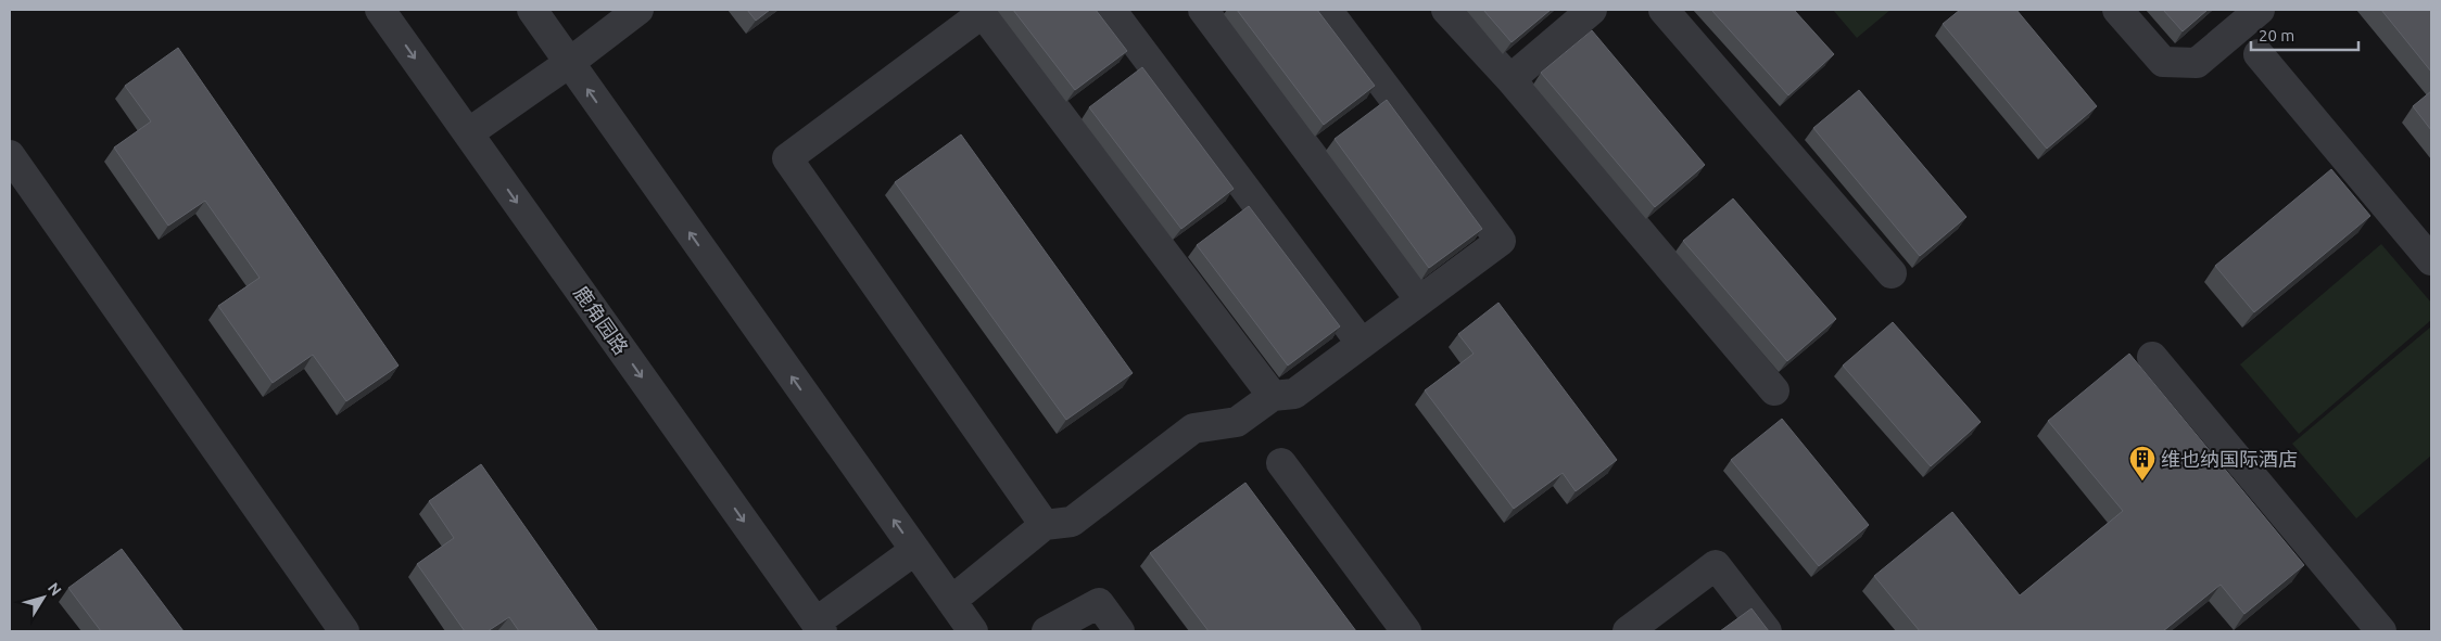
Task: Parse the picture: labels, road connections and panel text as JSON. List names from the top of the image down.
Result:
{
  "streets": {
    "street": ["鹿角园路"]
  },
  "places": {
    "building": ["维也纳国际酒店"]
  },
  "scale_bar": "20 m",
  "north": "top right"
}
